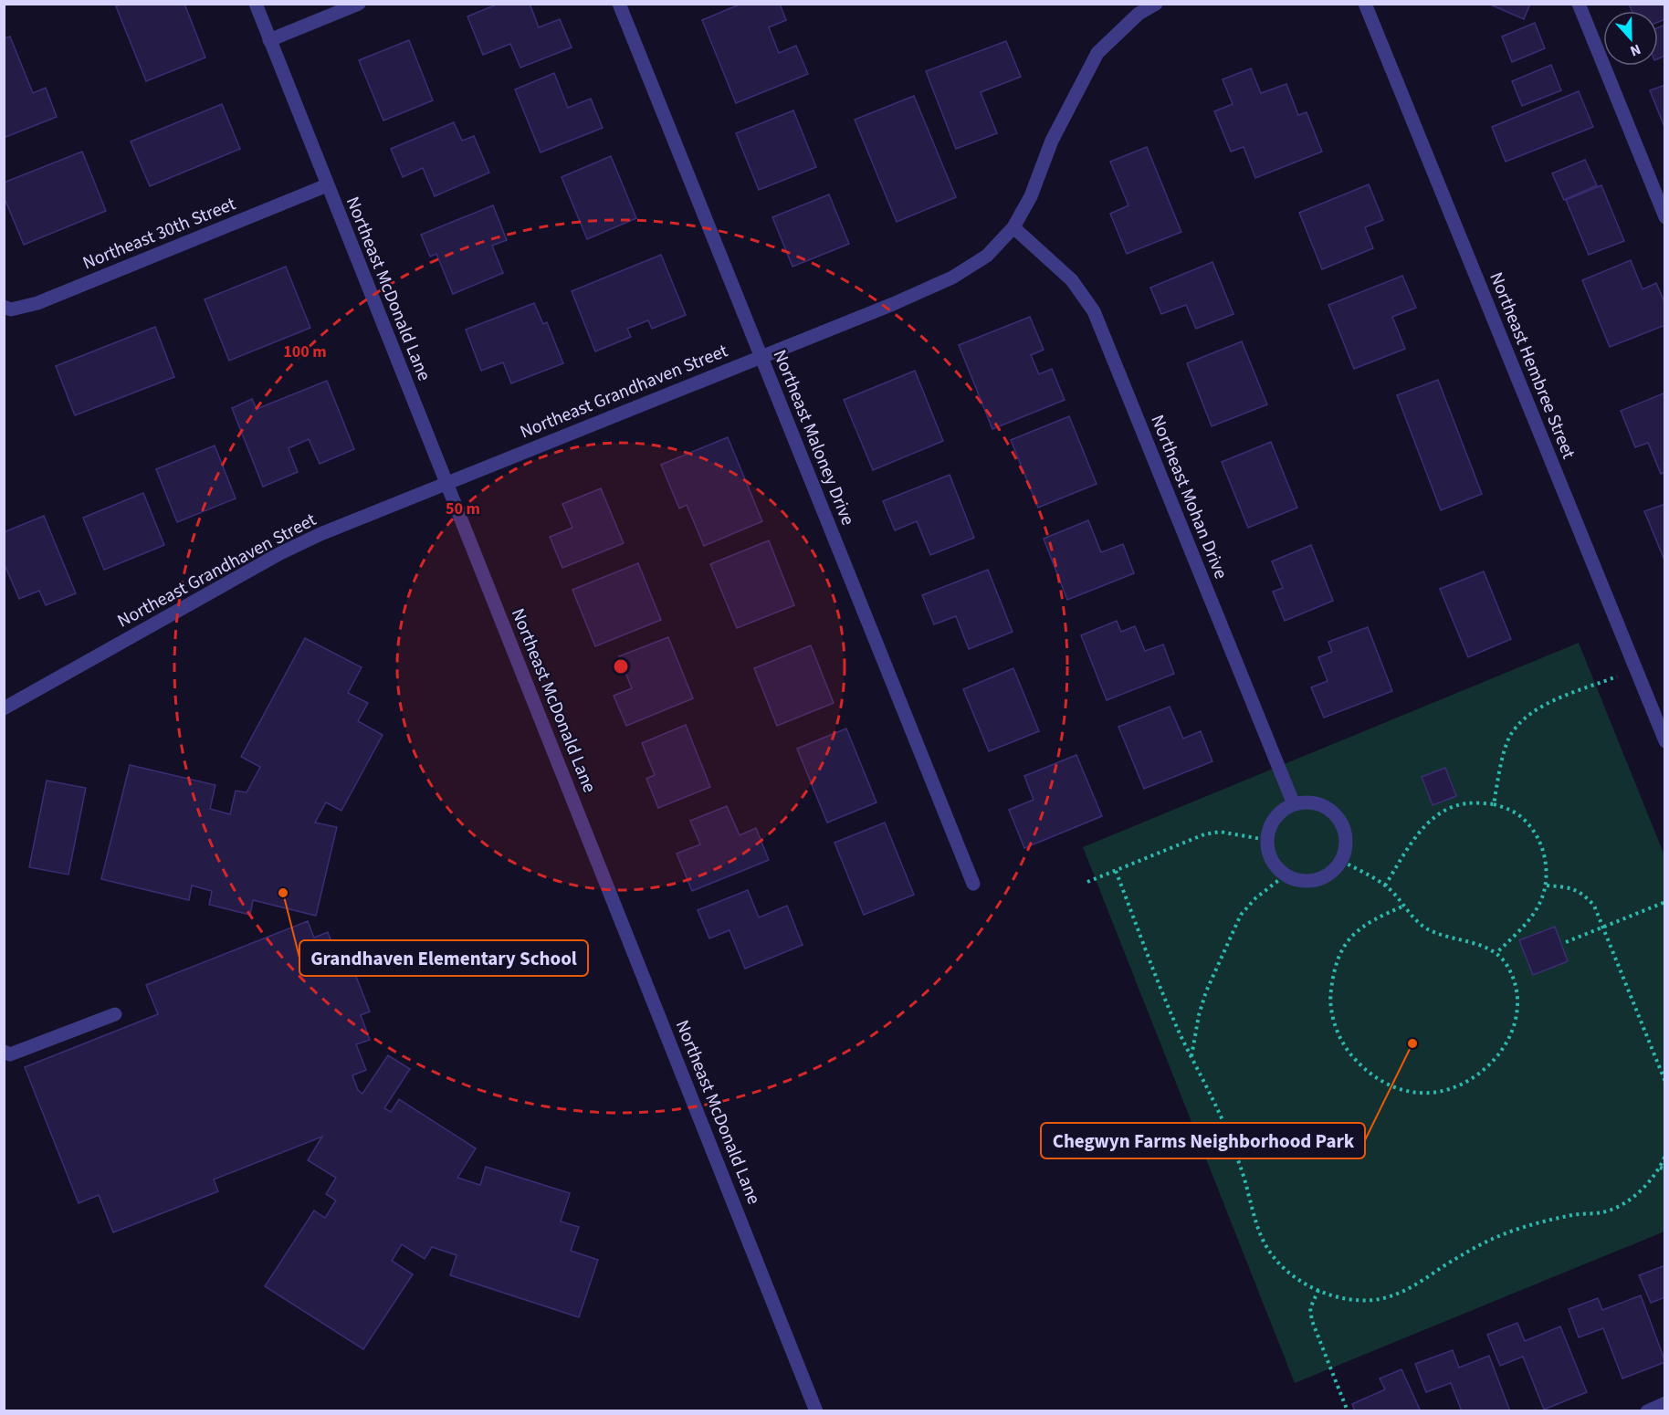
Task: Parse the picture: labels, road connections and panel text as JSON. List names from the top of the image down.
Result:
{
  "streets": {
    "street": [
      "Northeast 30th Street",
      "Northeast McDonald Lane",
      "Northeast Hembree Street",
      "Northeast Grandhaven Street",
      "Northeast Maloney Drive",
      "Northeast Mohan Drive"
    ]
  },
  "crossings": [
    ["Northeast 30th Street", "Northeast McDonald Lane"],
    ["Northeast McDonald Lane", "Northeast Grandhaven Street"],
    ["Northeast Grandhaven Street", "Northeast Maloney Drive"],
    ["Northeast Grandhaven Street", "Northeast Mohan Drive"]
  ],
  "places": ["Grandhaven Elementary School", "Chegwyn Farms Neighborhood Park"],
  "north": "bottom",
  "rings": ["100 m", "50 m"]
}
